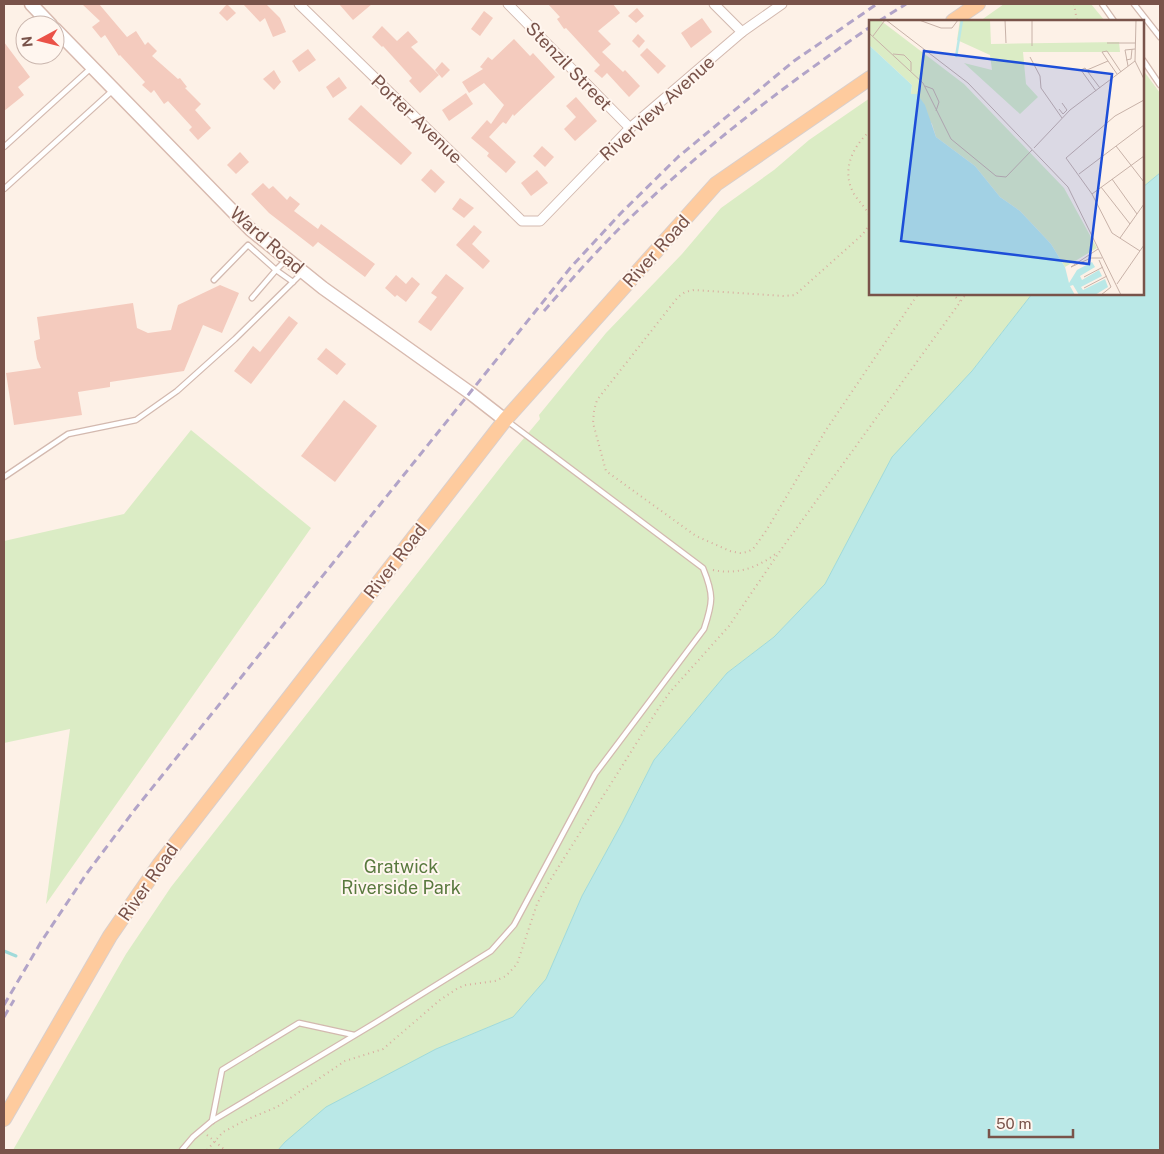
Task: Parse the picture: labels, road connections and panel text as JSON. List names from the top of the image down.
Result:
{
  "streets": {
    "main road": ["Ward Road", "River Road"],
    "street": ["Stenzil Street", "Riverview Avenue", "Porter Avenue"]
  },
  "crossings": [
    ["Stenzil Street", "Riverview Avenue"],
    ["Riverview Avenue", "Porter Avenue"],
    ["Ward Road", "River Road"]
  ],
  "parks": ["Gratwick Riverside Park"],
  "scale_bar": "50 m",
  "north": "left"
}
